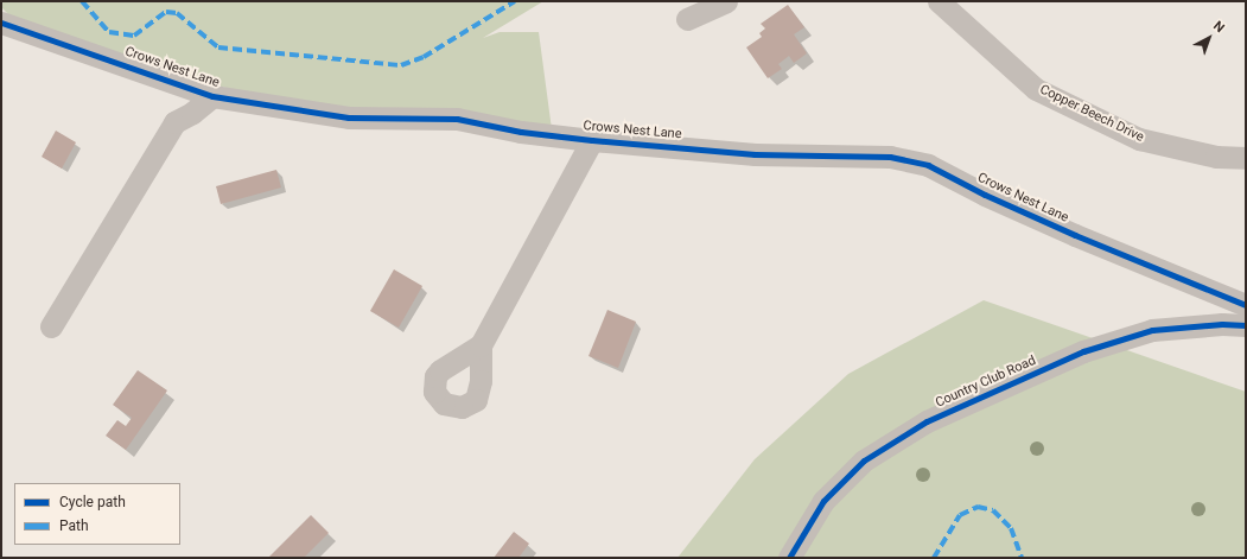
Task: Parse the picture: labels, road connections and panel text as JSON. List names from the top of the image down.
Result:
{
  "streets": {
    "street": ["Crows Nest Lane", "Copper Beech Drive", "Country Club Road"]
  },
  "legend": ["Cycle path", "Path"],
  "north": "top right"
}
